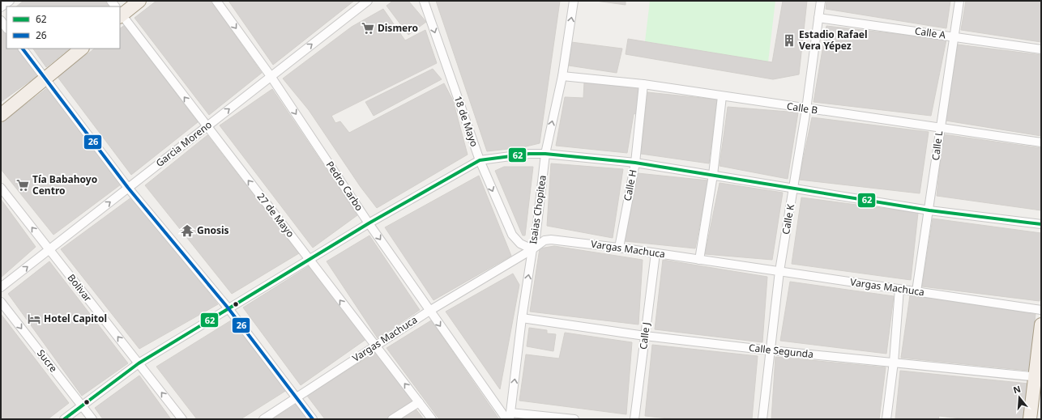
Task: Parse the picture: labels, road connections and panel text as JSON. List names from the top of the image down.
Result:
{
  "streets": {
    "street": [
      "Calle A",
      "Calle B",
      "18 de Mayo",
      "Garcia Moreno",
      "Calle L",
      "Calle H",
      "Pedro Carbo",
      "Isaias Chopitea",
      "27 de Mayo",
      "Calle K",
      "Vargas Machuca",
      "Bolivar",
      "Calle J",
      "Calle Segunda",
      "Sucre"
    ]
  },
  "crossings": [
    ["Calle A", "Calle L"],
    ["Calle A", "Calle K"],
    ["Calle B", "Calle L"],
    ["Calle B", "Calle H"],
    ["Calle B", "Isaias Chopitea"],
    ["Calle B", "Calle K"],
    ["18 de Mayo", "Isaias Chopitea"],
    ["18 de Mayo", "Vargas Machuca"],
    ["Garcia Moreno", "Pedro Carbo"],
    ["Garcia Moreno", "27 de Mayo"],
    ["Garcia Moreno", "Bolivar"],
    ["Calle L", "Vargas Machuca"],
    ["Calle H", "Vargas Machuca"],
    ["Pedro Carbo", "Isaias Chopitea"],
    ["Pedro Carbo", "Vargas Machuca"],
    ["Isaias Chopitea", "Vargas Machuca"],
    ["Isaias Chopitea", "Calle Segunda"],
    ["27 de Mayo", "Vargas Machuca"],
    ["Calle K", "Vargas Machuca"],
    ["Calle K", "Calle Segunda"],
    ["Vargas Machuca", "Calle J"],
    ["Calle J", "Calle Segunda"]
  ],
  "one_way": [
    "18 de Mayo",
    "Garcia Moreno",
    "Pedro Carbo",
    "Isaias Chopitea",
    "27 de Mayo",
    "Bolivar",
    "Sucre"
  ],
  "places": {
    "supermarket": ["Dismero", "Tía Babahoyo Centro"],
    "building": ["Estadio Rafael Vera Yépez"],
    "temple": ["Gnosis"],
    "hotel": ["Hotel Capitol"]
  },
  "lines": ["transit line 26", "transit line 62"],
  "legend": ["62", "26"],
  "north": "top"
}
